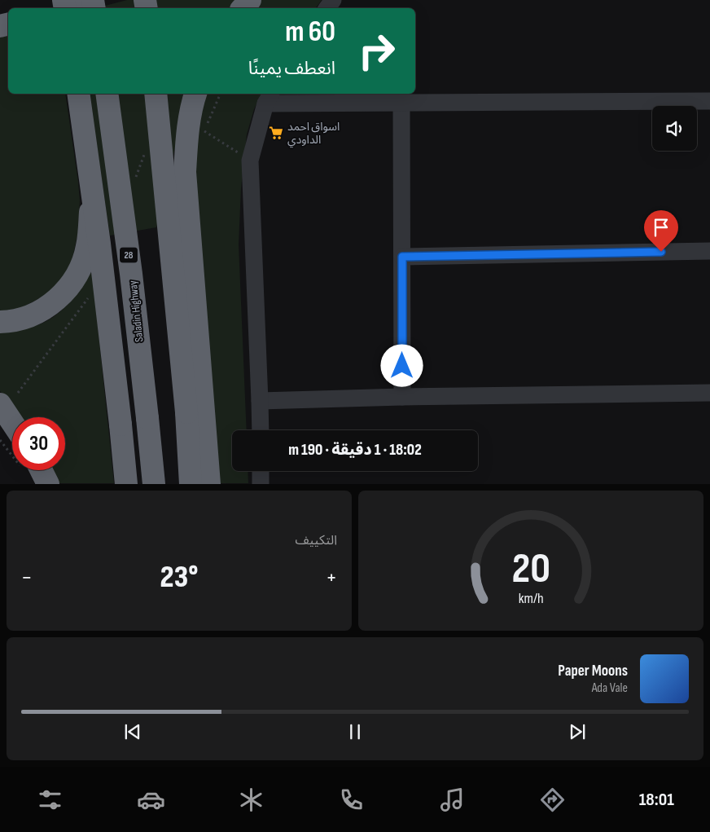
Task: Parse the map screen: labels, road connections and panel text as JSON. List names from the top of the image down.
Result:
{
  "streets": {
    "highway": ["28", "Saladin Highway"]
  },
  "places": {
    "supermarket": ["اسواق احمد الداودي"]
  },
  "page": {
    "turn": ["60 m", "انعطف يمينًا"],
    "limit": "30",
    "trip": "18:02 · 1 دقيقة · 190 m",
    "tile": "التكييف",
    "heat": ["−", "23°", "+"],
    "song": ["Paper Moons", "Ada Vale"],
    "tabs": "18:01",
    "gauge": ["20", "km/h"]
  }
}
